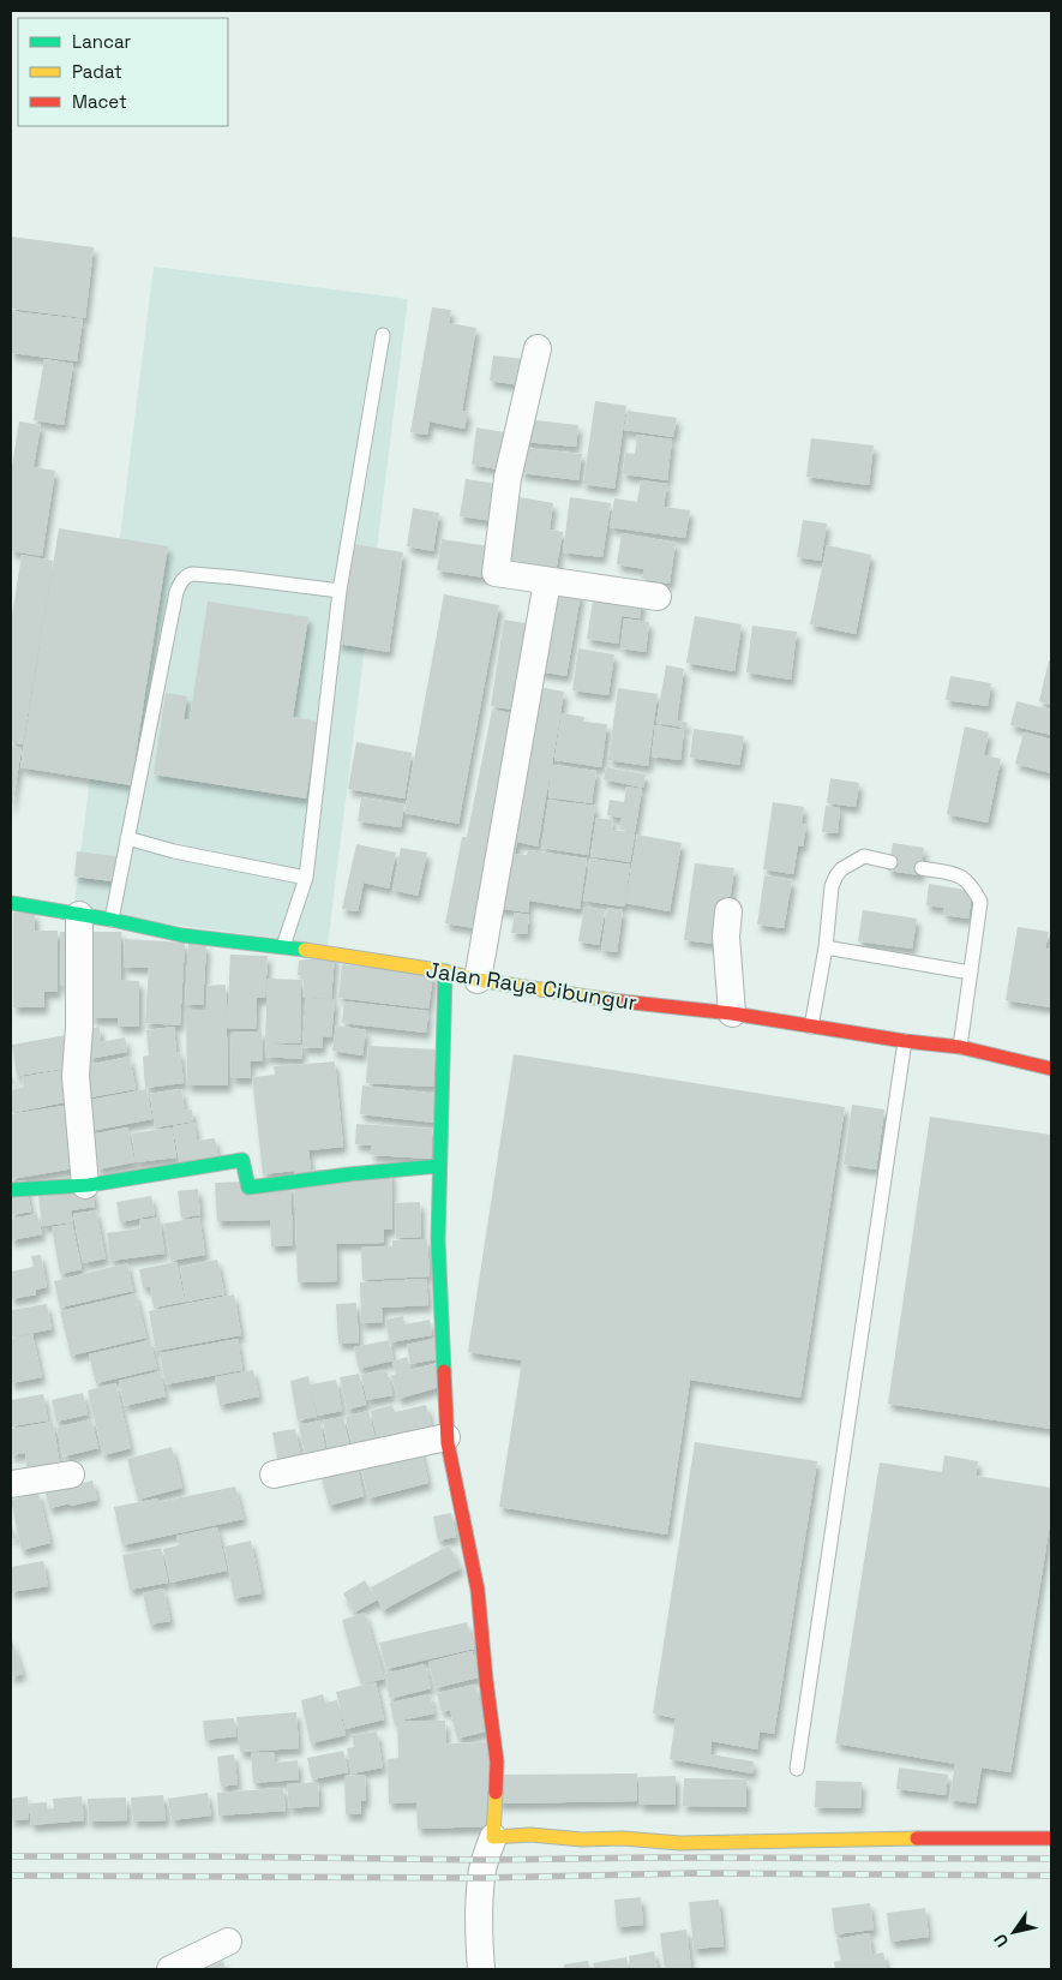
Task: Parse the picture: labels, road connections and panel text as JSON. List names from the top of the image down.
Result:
{
  "streets": {
    "main road": ["Jalan Raya Cibungur"]
  },
  "legend": ["Lancar", "Padat", "Macet"],
  "north": "bottom left"
}
